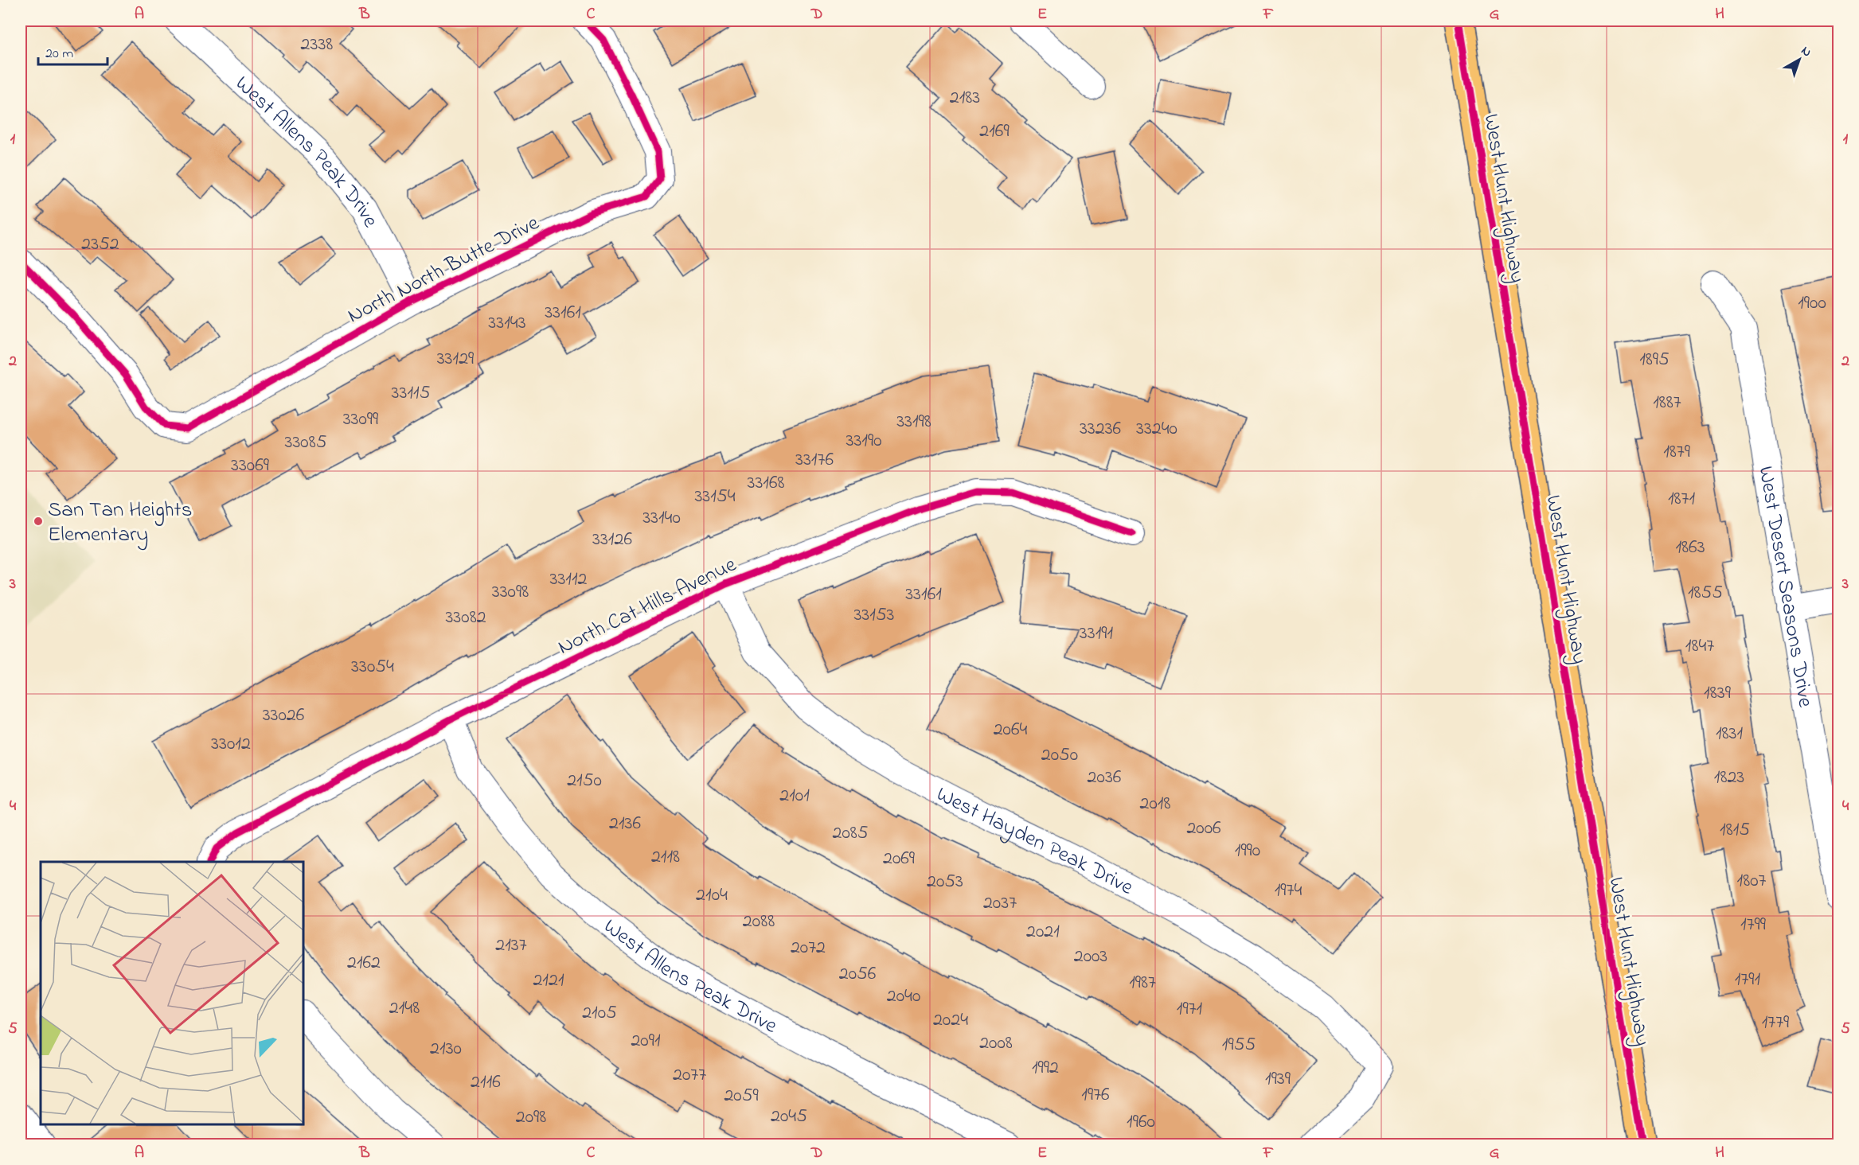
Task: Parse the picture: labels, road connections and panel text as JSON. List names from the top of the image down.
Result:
{
  "streets": {
    "main road": ["West Hunt Highway"],
    "street": [
      "West Allens Peak Drive",
      "North North Butte Drive",
      "West Desert Seasons Drive",
      "North Cat Hills Avenue",
      "West Hayden Peak Drive"
    ]
  },
  "crossings": [
    ["West Allens Peak Drive", "North North Butte Drive"],
    ["West Allens Peak Drive", "North Cat Hills Avenue"],
    ["North Cat Hills Avenue", "West Hayden Peak Drive"]
  ],
  "places": ["San Tan Heights Elementary"],
  "house_numbers": [
    "2338",
    "2183",
    "2169",
    "2352",
    "1900",
    "33161",
    "33143",
    "33129",
    "1895",
    "33115",
    "1887",
    "33099",
    "33198",
    "33236",
    "33240",
    "33190",
    "33085",
    "1879",
    "33176",
    "33069",
    "33168",
    "33154",
    "1871",
    "33140",
    "33126",
    "1863",
    "33112",
    "33098",
    "1855",
    "33161",
    "33153",
    "33082",
    "33191",
    "1847",
    "33054",
    "1839",
    "33026",
    "2064",
    "1831",
    "33012",
    "2050",
    "2036",
    "1823",
    "2150",
    "2101",
    "2018",
    "2136",
    "2006",
    "1815",
    "2085",
    "1990",
    "2118",
    "2069",
    "1807",
    "2053",
    "1974",
    "2104",
    "2037",
    "2088",
    "1799",
    "2021",
    "2137",
    "2072",
    "2003",
    "2162",
    "2056",
    "1791",
    "2121",
    "1987",
    "2040",
    "2148",
    "1971",
    "2105",
    "2024",
    "1779",
    "2091",
    "2008",
    "1955",
    "2130",
    "1992",
    "2077",
    "1939",
    "2116",
    "1976",
    "2059",
    "2045",
    "2098",
    "1960"
  ],
  "scale_bar": "20 m",
  "north": "top right",
  "grid": {
    "columns": [
      "A",
      "B",
      "C",
      "D",
      "E",
      "F",
      "G",
      "H"
    ],
    "rows": [
      "1",
      "2",
      "3",
      "4",
      "5"
    ]
  }
}
